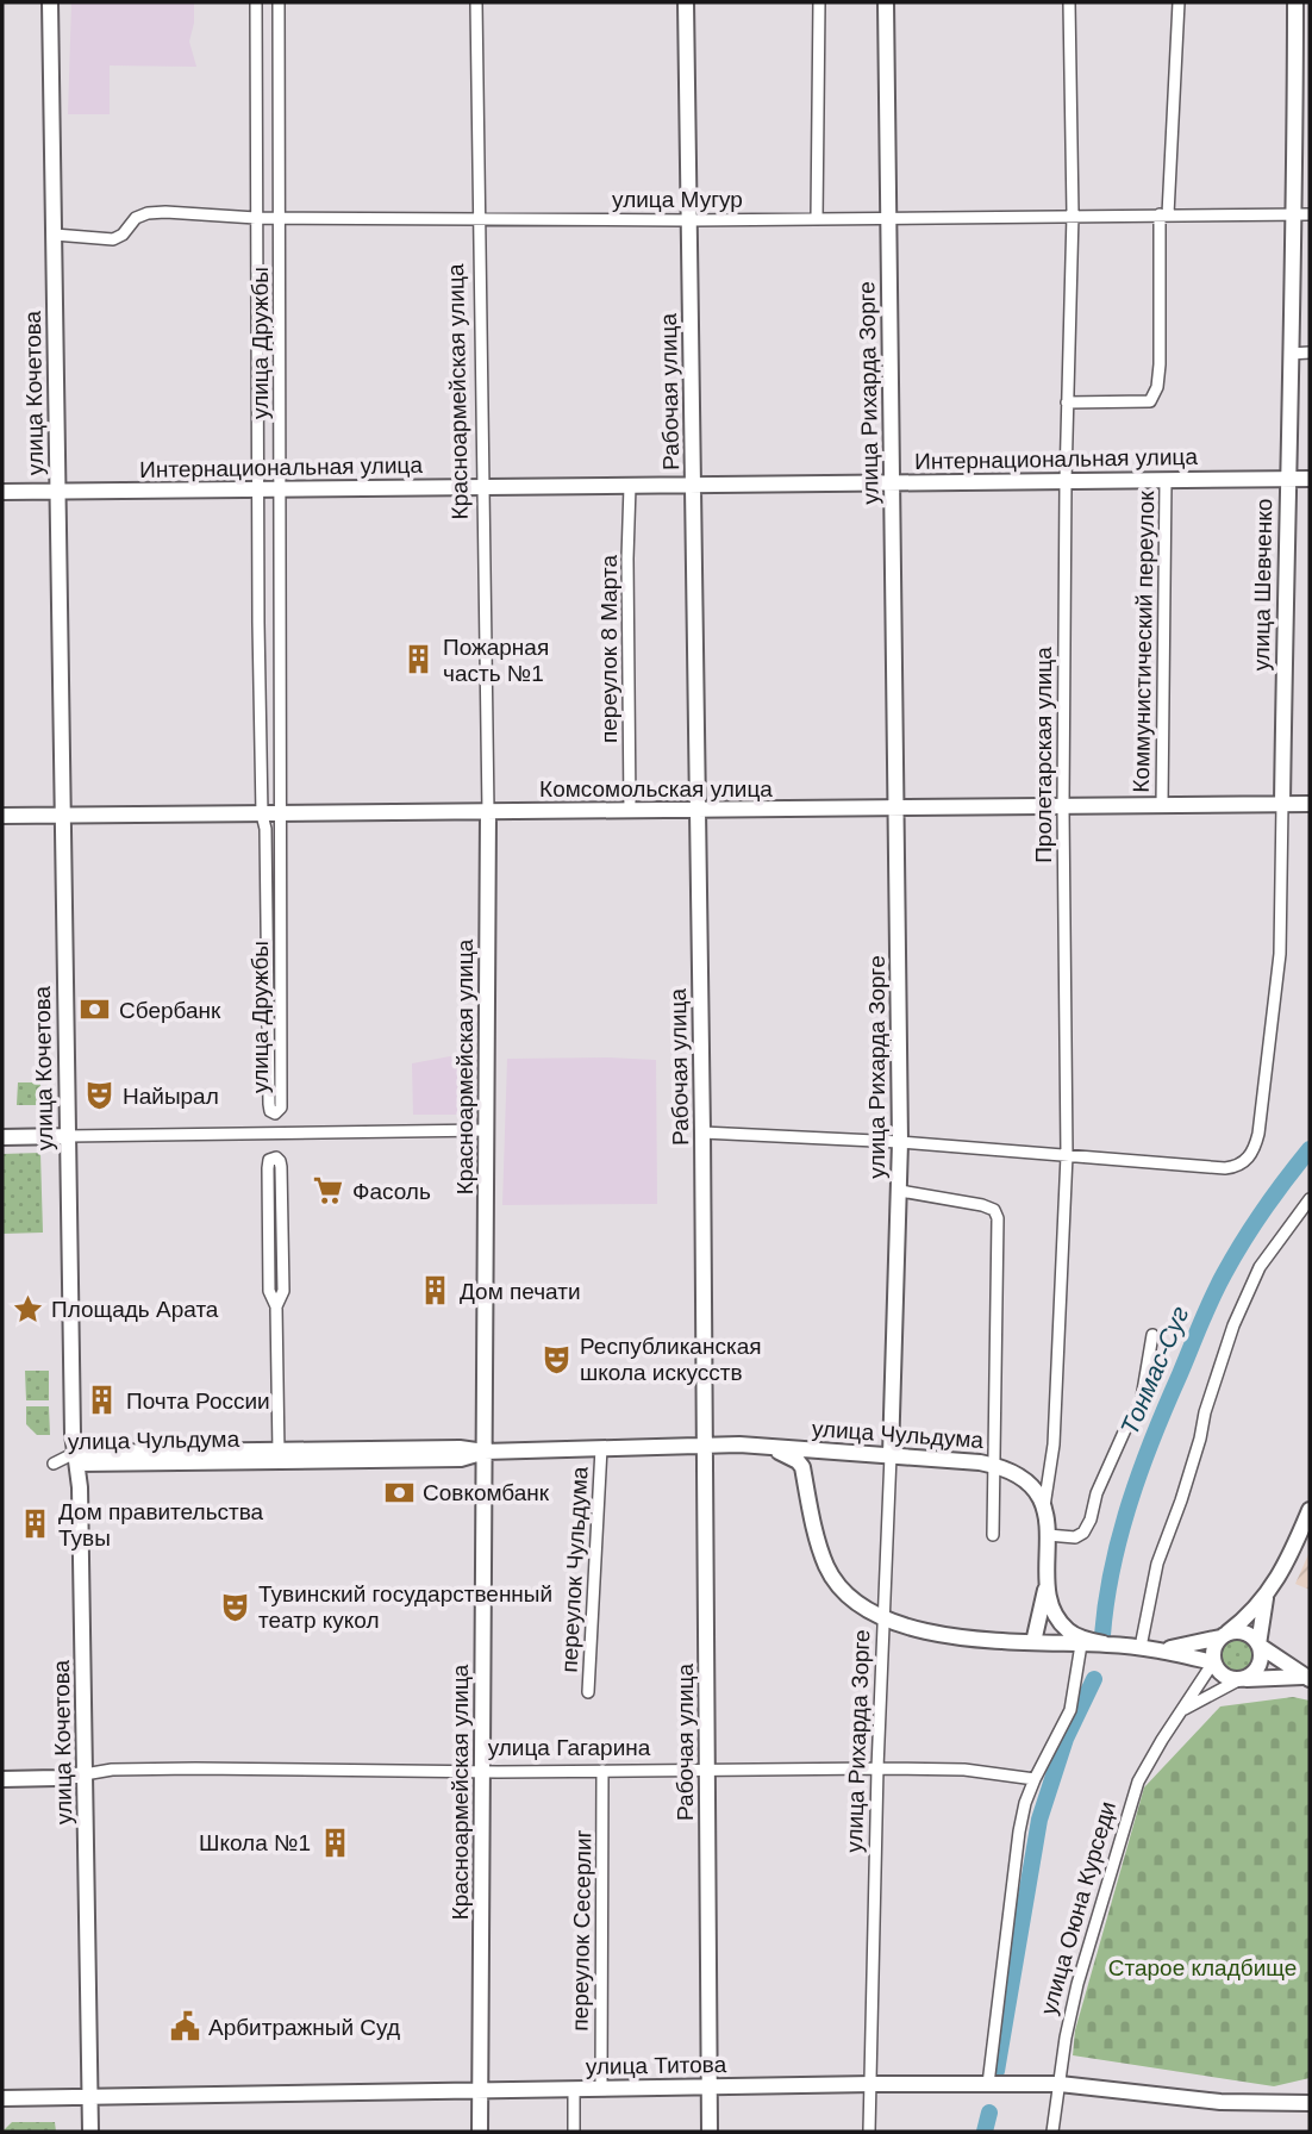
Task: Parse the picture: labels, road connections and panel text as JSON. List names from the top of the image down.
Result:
{
  "streets": {
    "main road": [
      "Красноармейская улица",
      "Рабочая улица",
      "улица Кочетова",
      "улица Рихарда Зорге",
      "Интернациональная улица",
      "улица Шевченко",
      "Комсомольская улица",
      "улица Чульдума",
      "улица Гагарина",
      "улица Титова"
    ],
    "street": [
      "улица Мугур",
      "улица Дружбы",
      "Коммунистический переулок",
      "переулок 8 Марта",
      "Пролетарская улица",
      "переулок Чульдума",
      "улица Оюна Курседи",
      "переулок Сесерлиг"
    ]
  },
  "crossings": [
    ["улица Мугур", "улица Дружбы"],
    ["улица Мугур", "Красноармейская улица"],
    ["улица Мугур", "Рабочая улица"],
    ["улица Мугур", "улица Кочетова"],
    ["улица Мугур", "улица Рихарда Зорге"],
    ["улица Мугур", "улица Шевченко"],
    ["улица Мугур", "Пролетарская улица"],
    ["улица Дружбы", "Интернациональная улица"],
    ["улица Дружбы", "Комсомольская улица"],
    ["Красноармейская улица", "Интернациональная улица"],
    ["Красноармейская улица", "Комсомольская улица"],
    ["Красноармейская улица", "улица Чульдума"],
    ["Красноармейская улица", "улица Гагарина"],
    ["Красноармейская улица", "улица Титова"],
    ["Рабочая улица", "Интернациональная улица"],
    ["Рабочая улица", "Комсомольская улица"],
    ["Рабочая улица", "улица Чульдума"],
    ["Рабочая улица", "улица Гагарина"],
    ["Рабочая улица", "улица Титова"],
    ["улица Кочетова", "Интернациональная улица"],
    ["улица Кочетова", "Комсомольская улица"],
    ["улица Кочетова", "улица Чульдума"],
    ["улица Кочетова", "улица Гагарина"],
    ["улица Кочетова", "улица Титова"],
    ["улица Рихарда Зорге", "Интернациональная улица"],
    ["улица Рихарда Зорге", "Комсомольская улица"],
    ["улица Рихарда Зорге", "улица Чульдума"],
    ["улица Рихарда Зорге", "улица Гагарина"],
    ["улица Рихарда Зорге", "улица Титова"],
    ["Интернациональная улица", "улица Шевченко"],
    ["Интернациональная улица", "Коммунистический переулок"],
    ["Интернациональная улица", "переулок 8 Марта"],
    ["Интернациональная улица", "Пролетарская улица"],
    ["улица Шевченко", "Пролетарская улица"],
    ["улица Шевченко", "Комсомольская улица"],
    ["Коммунистический переулок", "Комсомольская улица"],
    ["переулок 8 Марта", "Комсомольская улица"],
    ["Пролетарская улица", "Комсомольская улица"],
    ["Пролетарская улица", "улица Чульдума"],
    ["улица Чульдума", "переулок Чульдума"],
    ["улица Чульдума", "улица Оюна Курседи"],
    ["улица Гагарина", "переулок Сесерлиг"],
    ["улица Оюна Курседи", "улица Титова"],
    ["переулок Сесерлиг", "улица Титова"]
  ],
  "water": ["Тонмас-Суг"],
  "parks": ["Старое кладбище"],
  "places": {
    "building": [
      "Пожарная часть №1",
      "Дом печати",
      "Почта России",
      "Дом правительства Тувы",
      "Школа №1"
    ],
    "bank": ["Сбербанк", "Совкомбанк"],
    "theatre": ["Найырал", "Республиканская школа искусств", "Тувинский государственный театр кукол"],
    "supermarket": ["Фасоль"],
    "place": ["Площадь Арата"],
    "public building": ["Арбитражный Суд"]
  }
}
